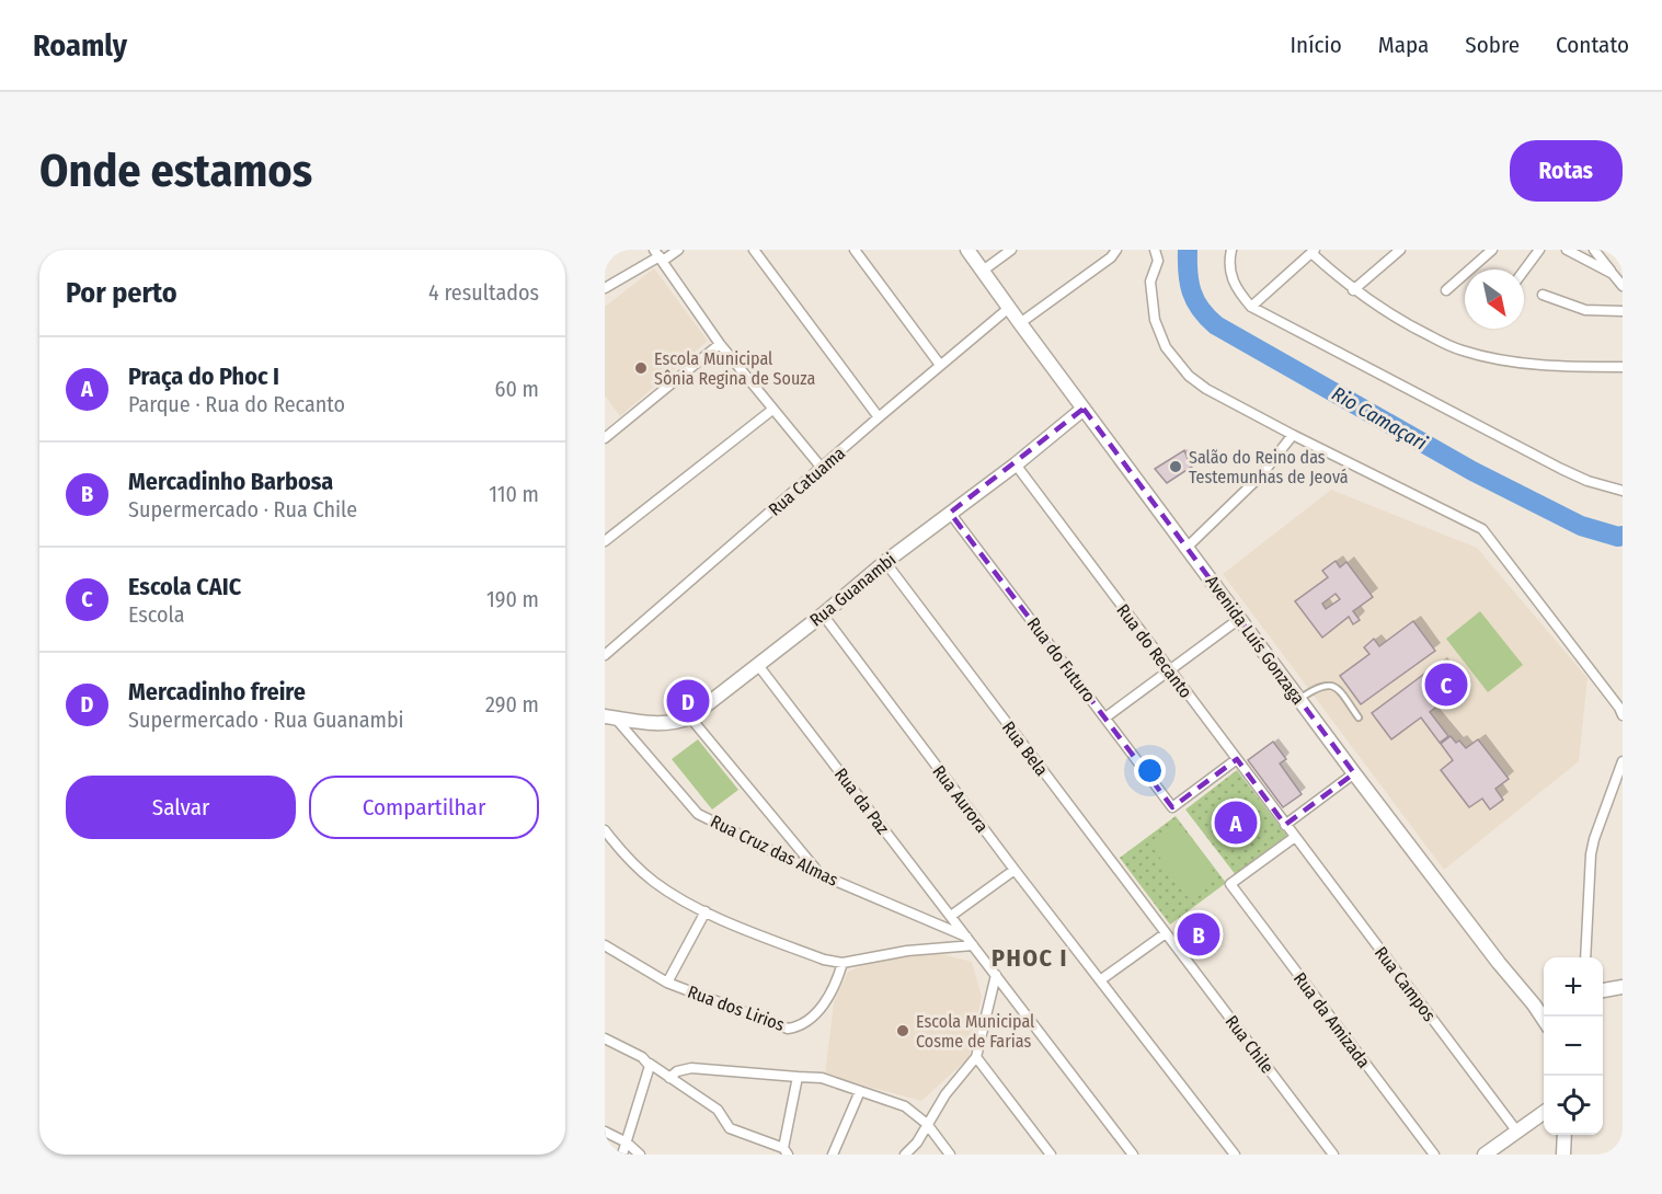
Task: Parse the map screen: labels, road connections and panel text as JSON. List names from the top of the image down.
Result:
{
  "streets": {
    "street": [
      "Rua Catuama",
      "Rua Guanambi",
      "Avenida Luís Gonzaga",
      "Rua do Recanto",
      "Rua do Futuro",
      "Rua Bela",
      "Rua Aurora",
      "Rua da Paz",
      "Rua Cruz das Almas",
      "Rua Campos",
      "Rua dos Lirios",
      "Rua da Amizada",
      "Rua Chile"
    ]
  },
  "crossings": [
    ["Rua Catuama", "Avenida Luís Gonzaga"],
    ["Rua Guanambi", "Avenida Luís Gonzaga"],
    ["Rua Guanambi", "Rua do Recanto"],
    ["Rua Guanambi", "Rua do Futuro"],
    ["Rua Guanambi", "Rua Bela"],
    ["Rua Guanambi", "Rua Aurora"],
    ["Rua Guanambi", "Rua da Paz"],
    ["Rua Guanambi", "Rua Cruz das Almas"],
    ["Rua do Recanto", "Rua do Futuro"],
    ["Rua do Recanto", "Rua Campos"],
    ["Rua do Recanto", "Rua da Amizada"],
    ["Rua Bela", "Rua Chile"],
    ["Rua da Paz", "Rua Cruz das Almas"],
    ["Rua Campos", "Rua da Amizada"]
  ],
  "districts": ["PHOC I"],
  "water": ["Rio Camaçari"],
  "places": ["Escola Municipal Sônia Regina de Souza", "Salão do Reino das Testemunhas de Jeová", "Escola Municipal Cosme de Farias"],
  "north": "bottom right",
  "page": {
    "header": "Roamly",
    "nav": [
      "Início",
      "Mapa",
      "Sobre",
      "Contato"
    ],
    "buttons": [
      "Rotas",
      ["Salvar", "Compartilhar"]
    ],
    "title": "Onde estamos",
    "heading": ["Por perto", "4 resultados"],
    "list": [
      {
        "mark": "A",
        "name": "Praça do Phoc I",
        "note": "Parque · Rua do Recanto",
        "value": "60 m"
      },
      {
        "mark": "B",
        "name": "Mercadinho Barbosa",
        "note": "Supermercado · Rua Chile",
        "value": "110 m"
      },
      {
        "mark": "C",
        "name": "Escola CAIC",
        "note": "Escola",
        "value": "190 m"
      },
      {
        "mark": "D",
        "name": "Mercadinho freire",
        "note": "Supermercado · Rua Guanambi",
        "value": "290 m"
      }
    ],
    "pins": [
      "C",
      "D",
      "A",
      "B"
    ],
    "map_buttons": ["+", "−"]
  }
}
